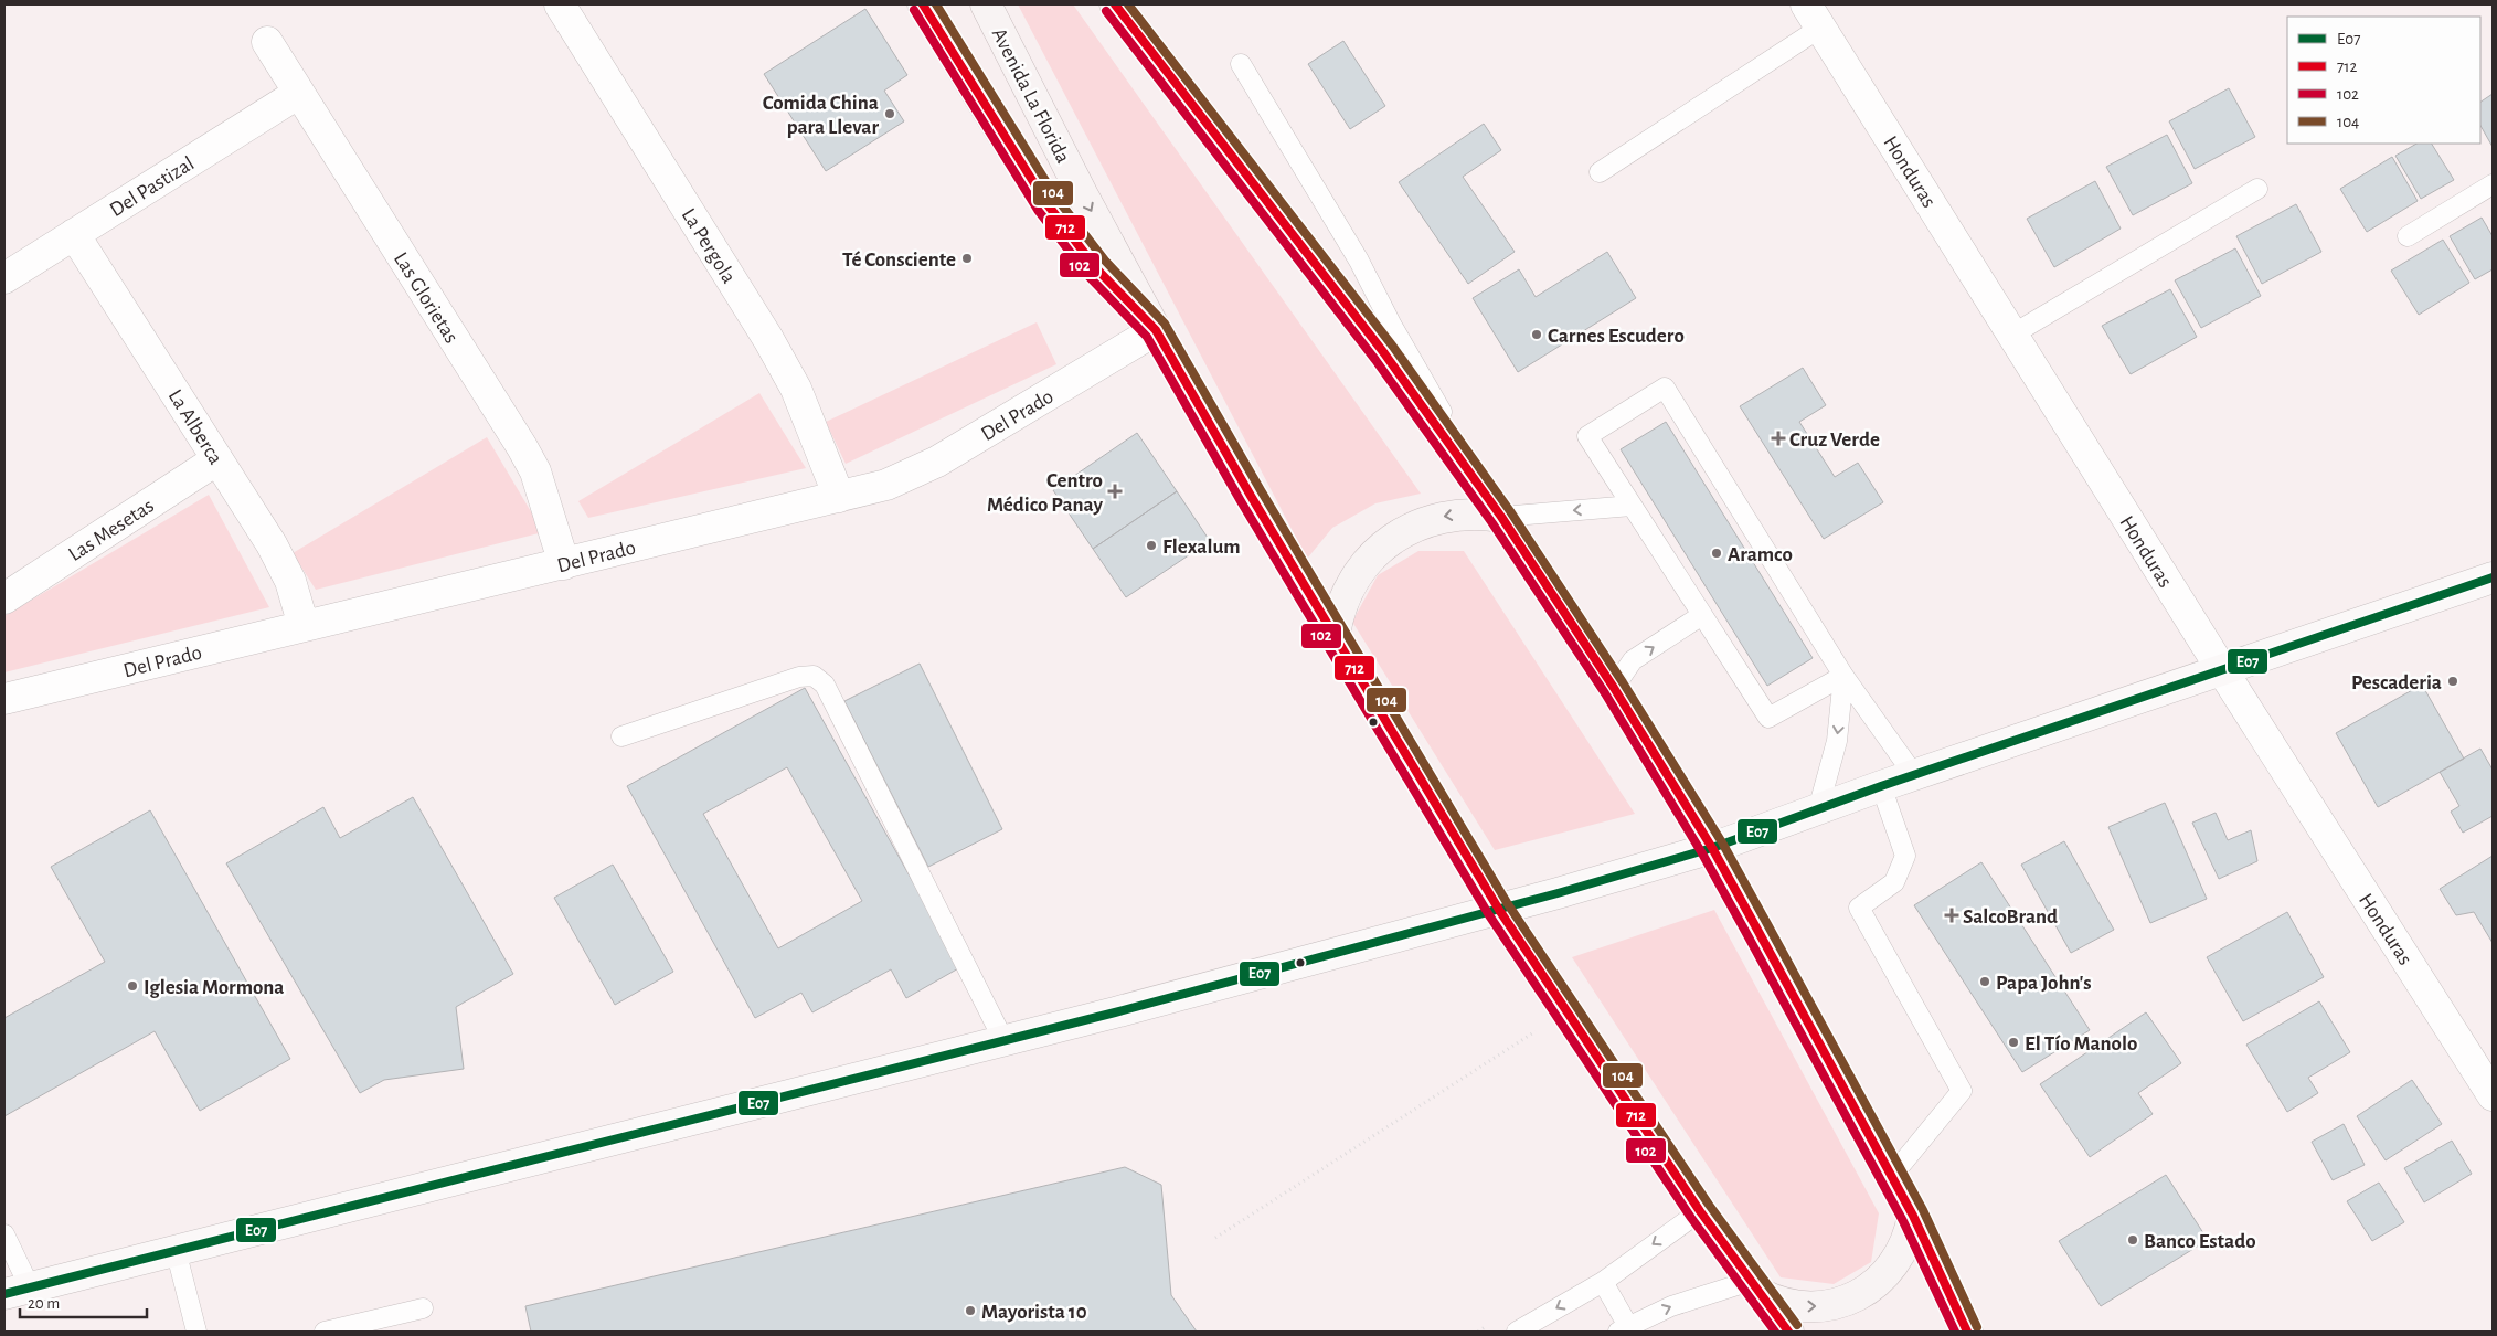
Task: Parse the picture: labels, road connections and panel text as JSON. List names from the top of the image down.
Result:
{
  "streets": {
    "main road": ["Avenida La Florida"],
    "street": [
      "Honduras",
      "Del Pastizal",
      "La Pergola",
      "Las Glorietas",
      "Del Prado",
      "La Alberca",
      "Las Mesetas"
    ]
  },
  "crossings": [
    ["Avenida La Florida", "Del Prado"],
    ["Del Pastizal", "Las Glorietas"],
    ["Del Pastizal", "La Alberca"],
    ["La Pergola", "Del Prado"],
    ["Las Glorietas", "Del Prado"],
    ["Del Prado", "La Alberca"],
    ["La Alberca", "Las Mesetas"]
  ],
  "places": {
    "other": [
      "Comida China para Llevar",
      "Té Consciente",
      "Carnes Escudero",
      "Flexalum",
      "Aramco",
      "Pescaderia",
      "Papa John's",
      "Iglesia Mormona",
      "El Tío Manolo",
      "Banco Estado",
      "Mayorista 10"
    ],
    "health": ["Cruz Verde", "Centro Médico Panay", "SalcoBrand"]
  },
  "lines": [
    "transit line 712",
    "transit line 104",
    "transit line 102",
    "transit line E07"
  ],
  "legend": [
    "E07",
    "712",
    "102",
    "104"
  ],
  "scale_bar": "20 m"
}
